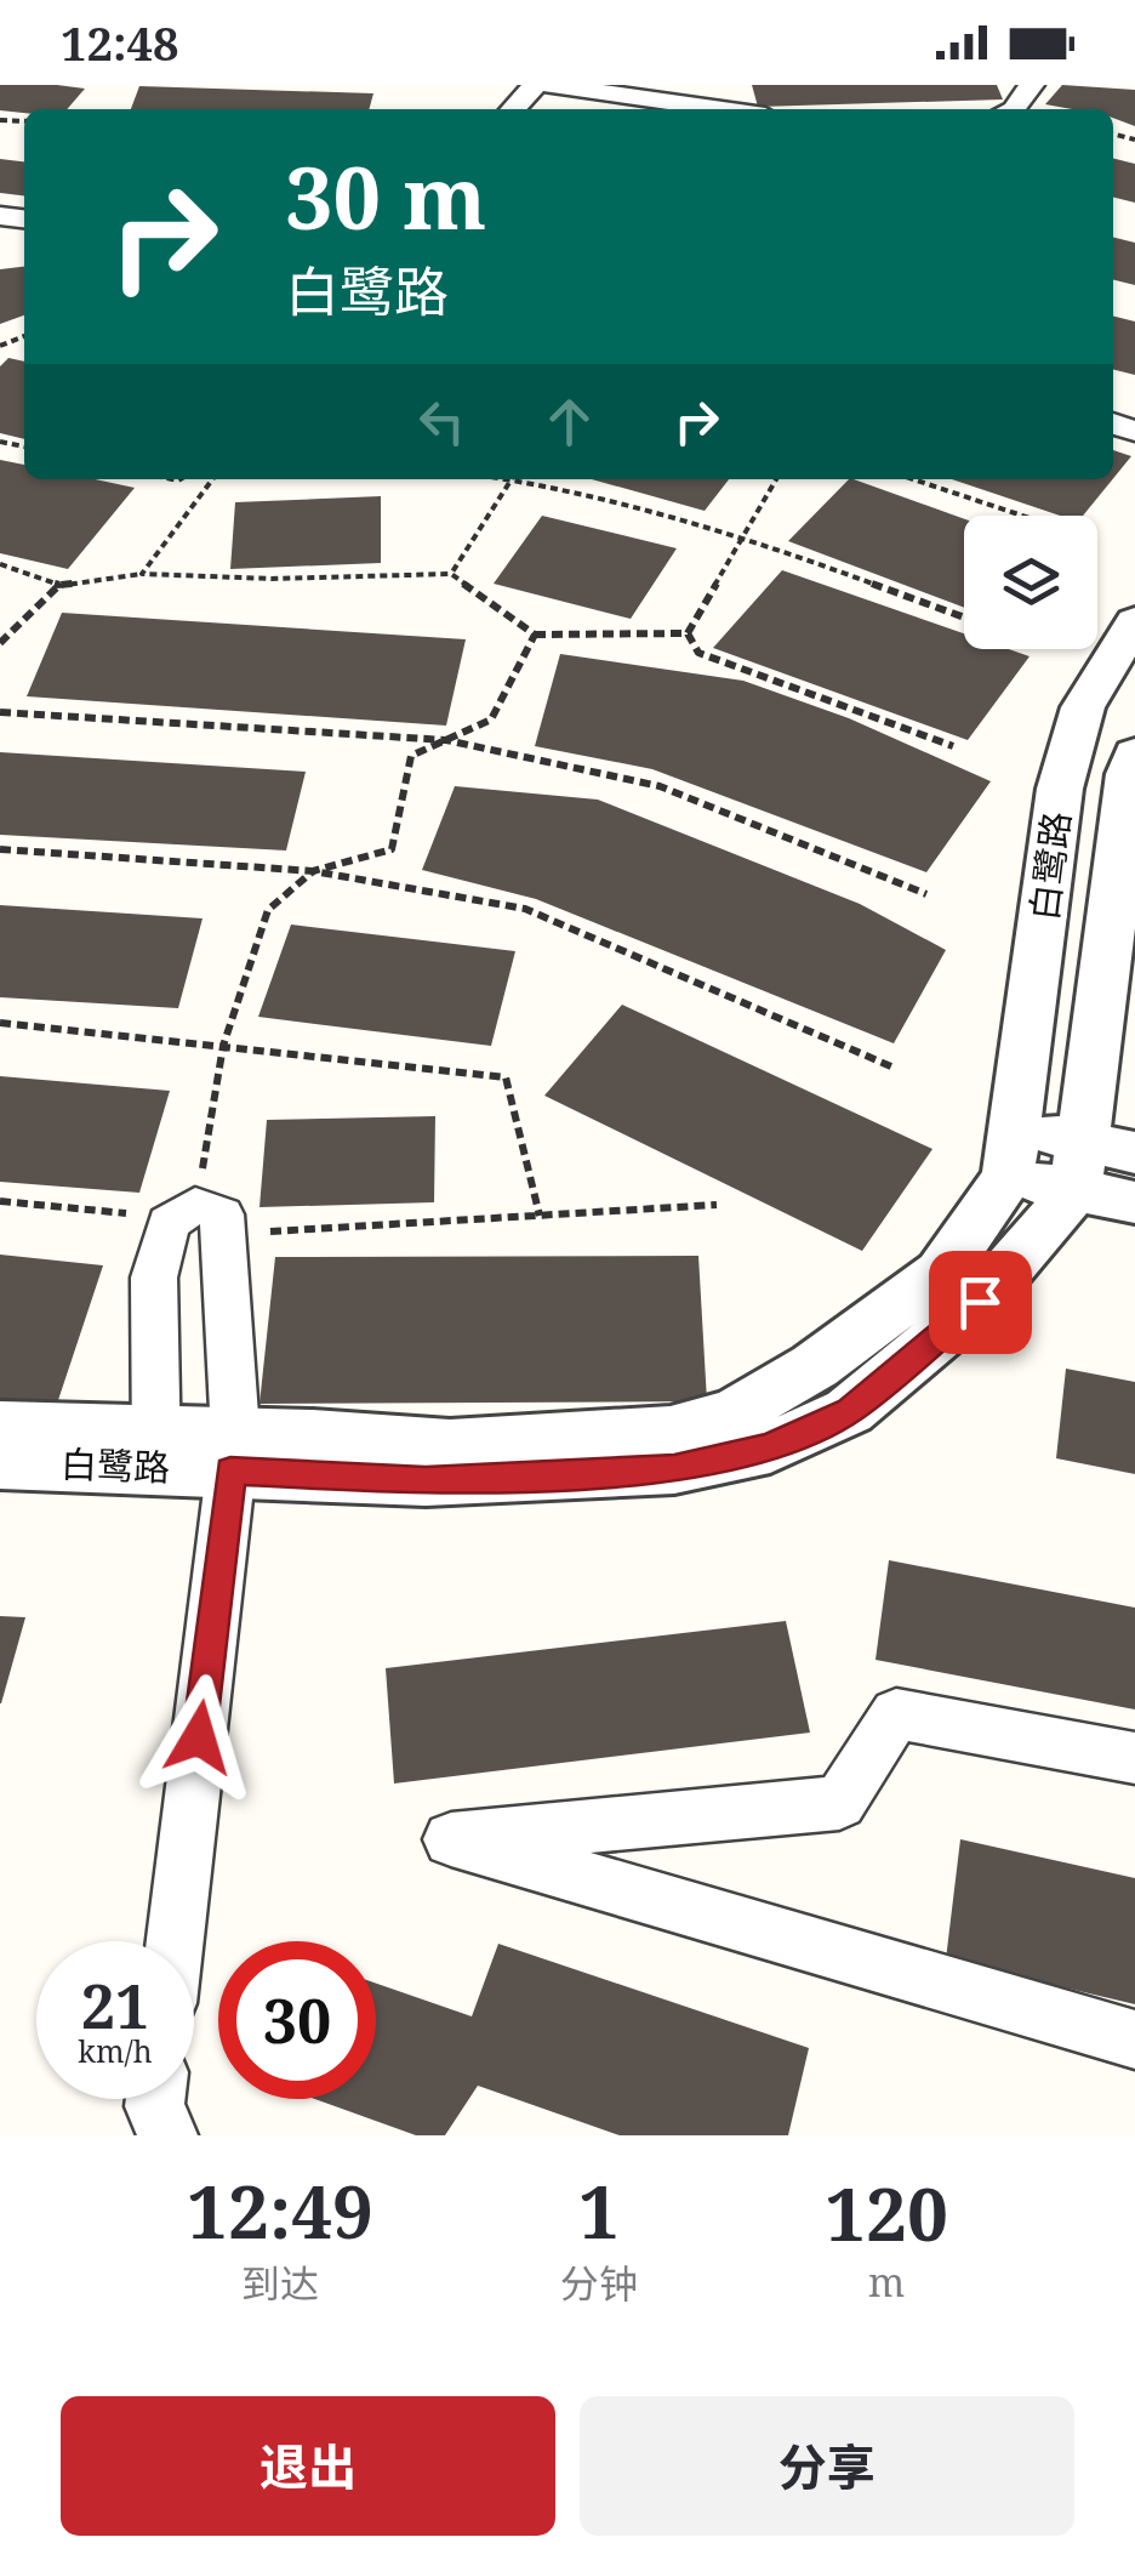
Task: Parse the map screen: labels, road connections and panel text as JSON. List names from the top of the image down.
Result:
{
  "streets": {
    "street": ["白鹭路"]
  },
  "page": {
    "status": "12:48",
    "turn": ["30 m", "白鹭路"],
    "speed": "21 km/h",
    "limit": "30",
    "eta": [
      "12:49",
      "到达",
      "1",
      "分钟",
      "120",
      "m"
    ],
    "buttons": ["退出", "分享"]
  }
}
